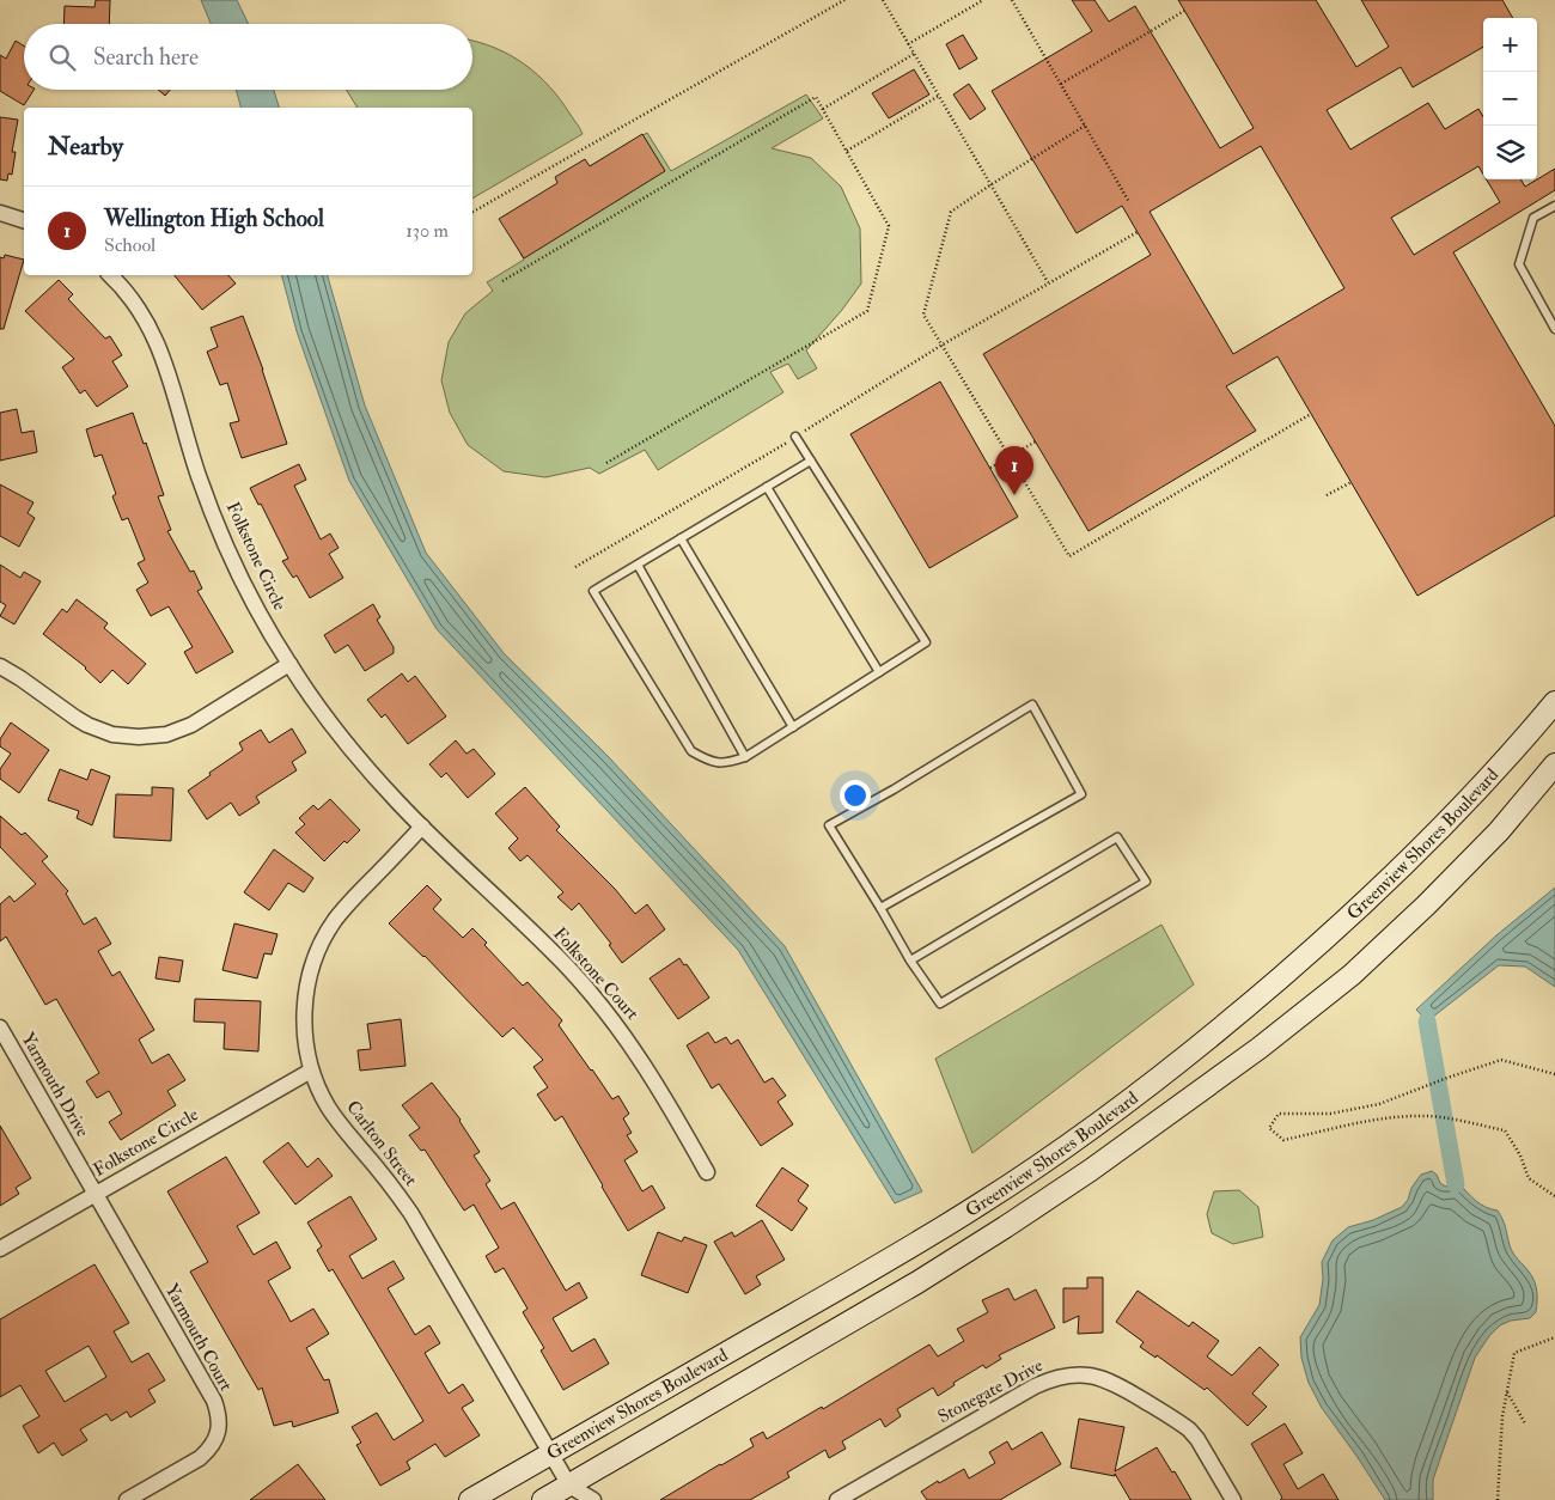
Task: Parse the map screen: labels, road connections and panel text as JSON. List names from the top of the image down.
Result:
{
  "streets": {
    "street": [
      "Folkstone Circle",
      "Greenview Shores Boulevard",
      "Folkstone Court",
      "Yarmouth Drive",
      "Carlton Street",
      "Yarmouth Court",
      "Stonegate Drive"
    ]
  },
  "crossings": [
    ["Folkstone Circle", "Folkstone Court"],
    ["Folkstone Circle", "Yarmouth Drive"],
    ["Folkstone Circle", "Carlton Street"],
    ["Folkstone Circle", "Yarmouth Court"],
    ["Greenview Shores Boulevard", "Carlton Street"],
    ["Folkstone Court", "Carlton Street"],
    ["Yarmouth Drive", "Yarmouth Court"]
  ],
  "page": {
    "map_buttons": ["+", "−"],
    "search": "Search here",
    "heading": "Nearby",
    "list": [
      {
        "mark": "1",
        "name": "Wellington High School",
        "note": "School",
        "value": "130 m"
      }
    ],
    "pins": "1"
  }
}
